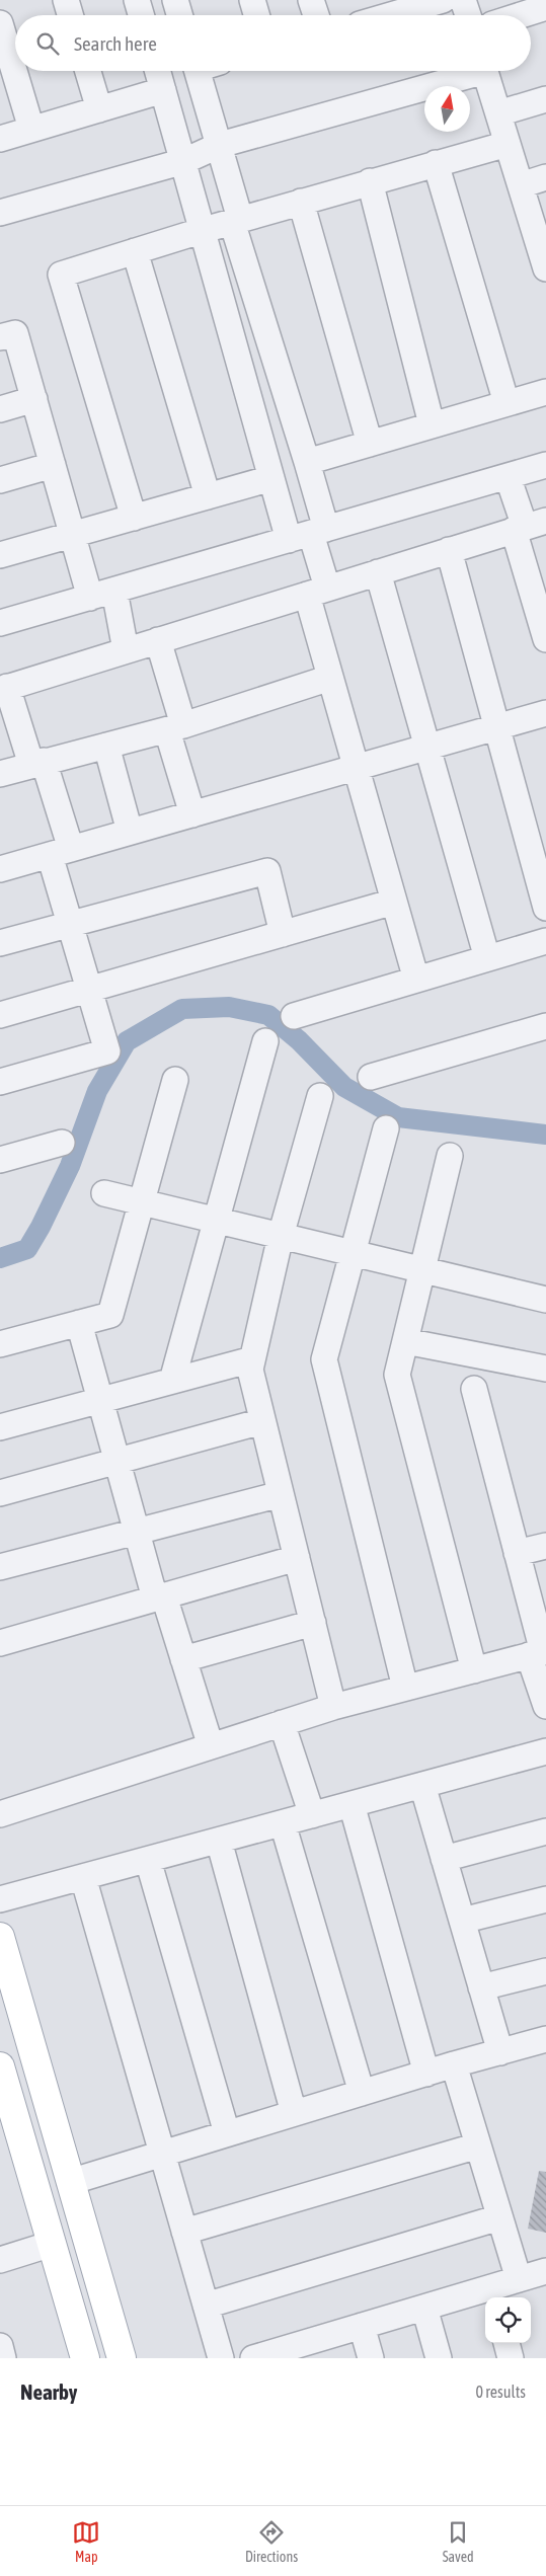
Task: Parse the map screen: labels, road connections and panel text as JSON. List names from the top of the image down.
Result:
{
  "north": "top",
  "page": {
    "search": "Search here",
    "heading": ["Nearby", "0 results"],
    "nav": ["Map", "Directions", "Saved"]
  }
}
